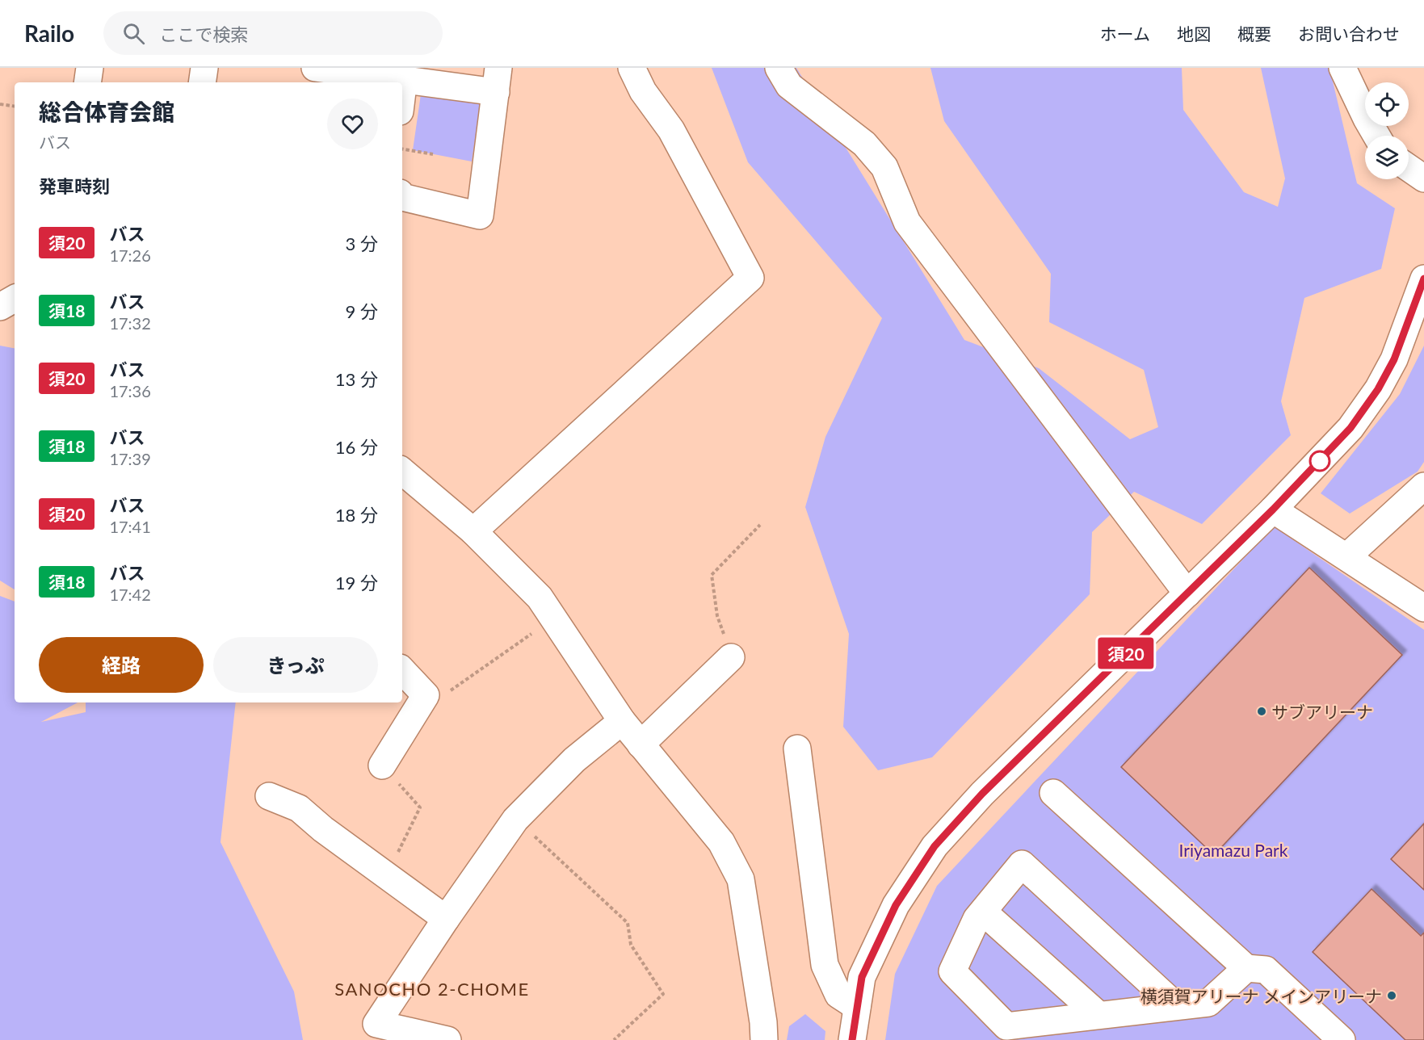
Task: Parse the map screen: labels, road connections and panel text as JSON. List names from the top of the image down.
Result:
{
  "districts": ["SANOCHO 2-CHOME"],
  "parks": ["Iriyamazu Park"],
  "places": ["サブアリーナ", "横須賀アリーナ メインアリーナ"],
  "lines": ["bus line 須20"],
  "page": {
    "header": "Railo",
    "search": "ここで検索",
    "nav": [
      "ホーム",
      "地図",
      "概要",
      "お問い合わせ"
    ],
    "on_map": "須20",
    "heading": [
      ["総合体育会館", "バス"],
      "発車時刻"
    ],
    "list": [
      {
        "mark": "須20",
        "name": "バス",
        "note": "17:26",
        "value": "3 分"
      },
      {
        "mark": "須18",
        "name": "バス",
        "note": "17:32",
        "value": "9 分"
      },
      {
        "mark": "須20",
        "name": "バス",
        "note": "17:36",
        "value": "13 分"
      },
      {
        "mark": "須18",
        "name": "バス",
        "note": "17:39",
        "value": "16 分"
      },
      {
        "mark": "須20",
        "name": "バス",
        "note": "17:41",
        "value": "18 分"
      },
      {
        "mark": "須18",
        "name": "バス",
        "note": "17:42",
        "value": "19 分"
      }
    ],
    "buttons": ["経路", "きっぷ"]
  }
}
